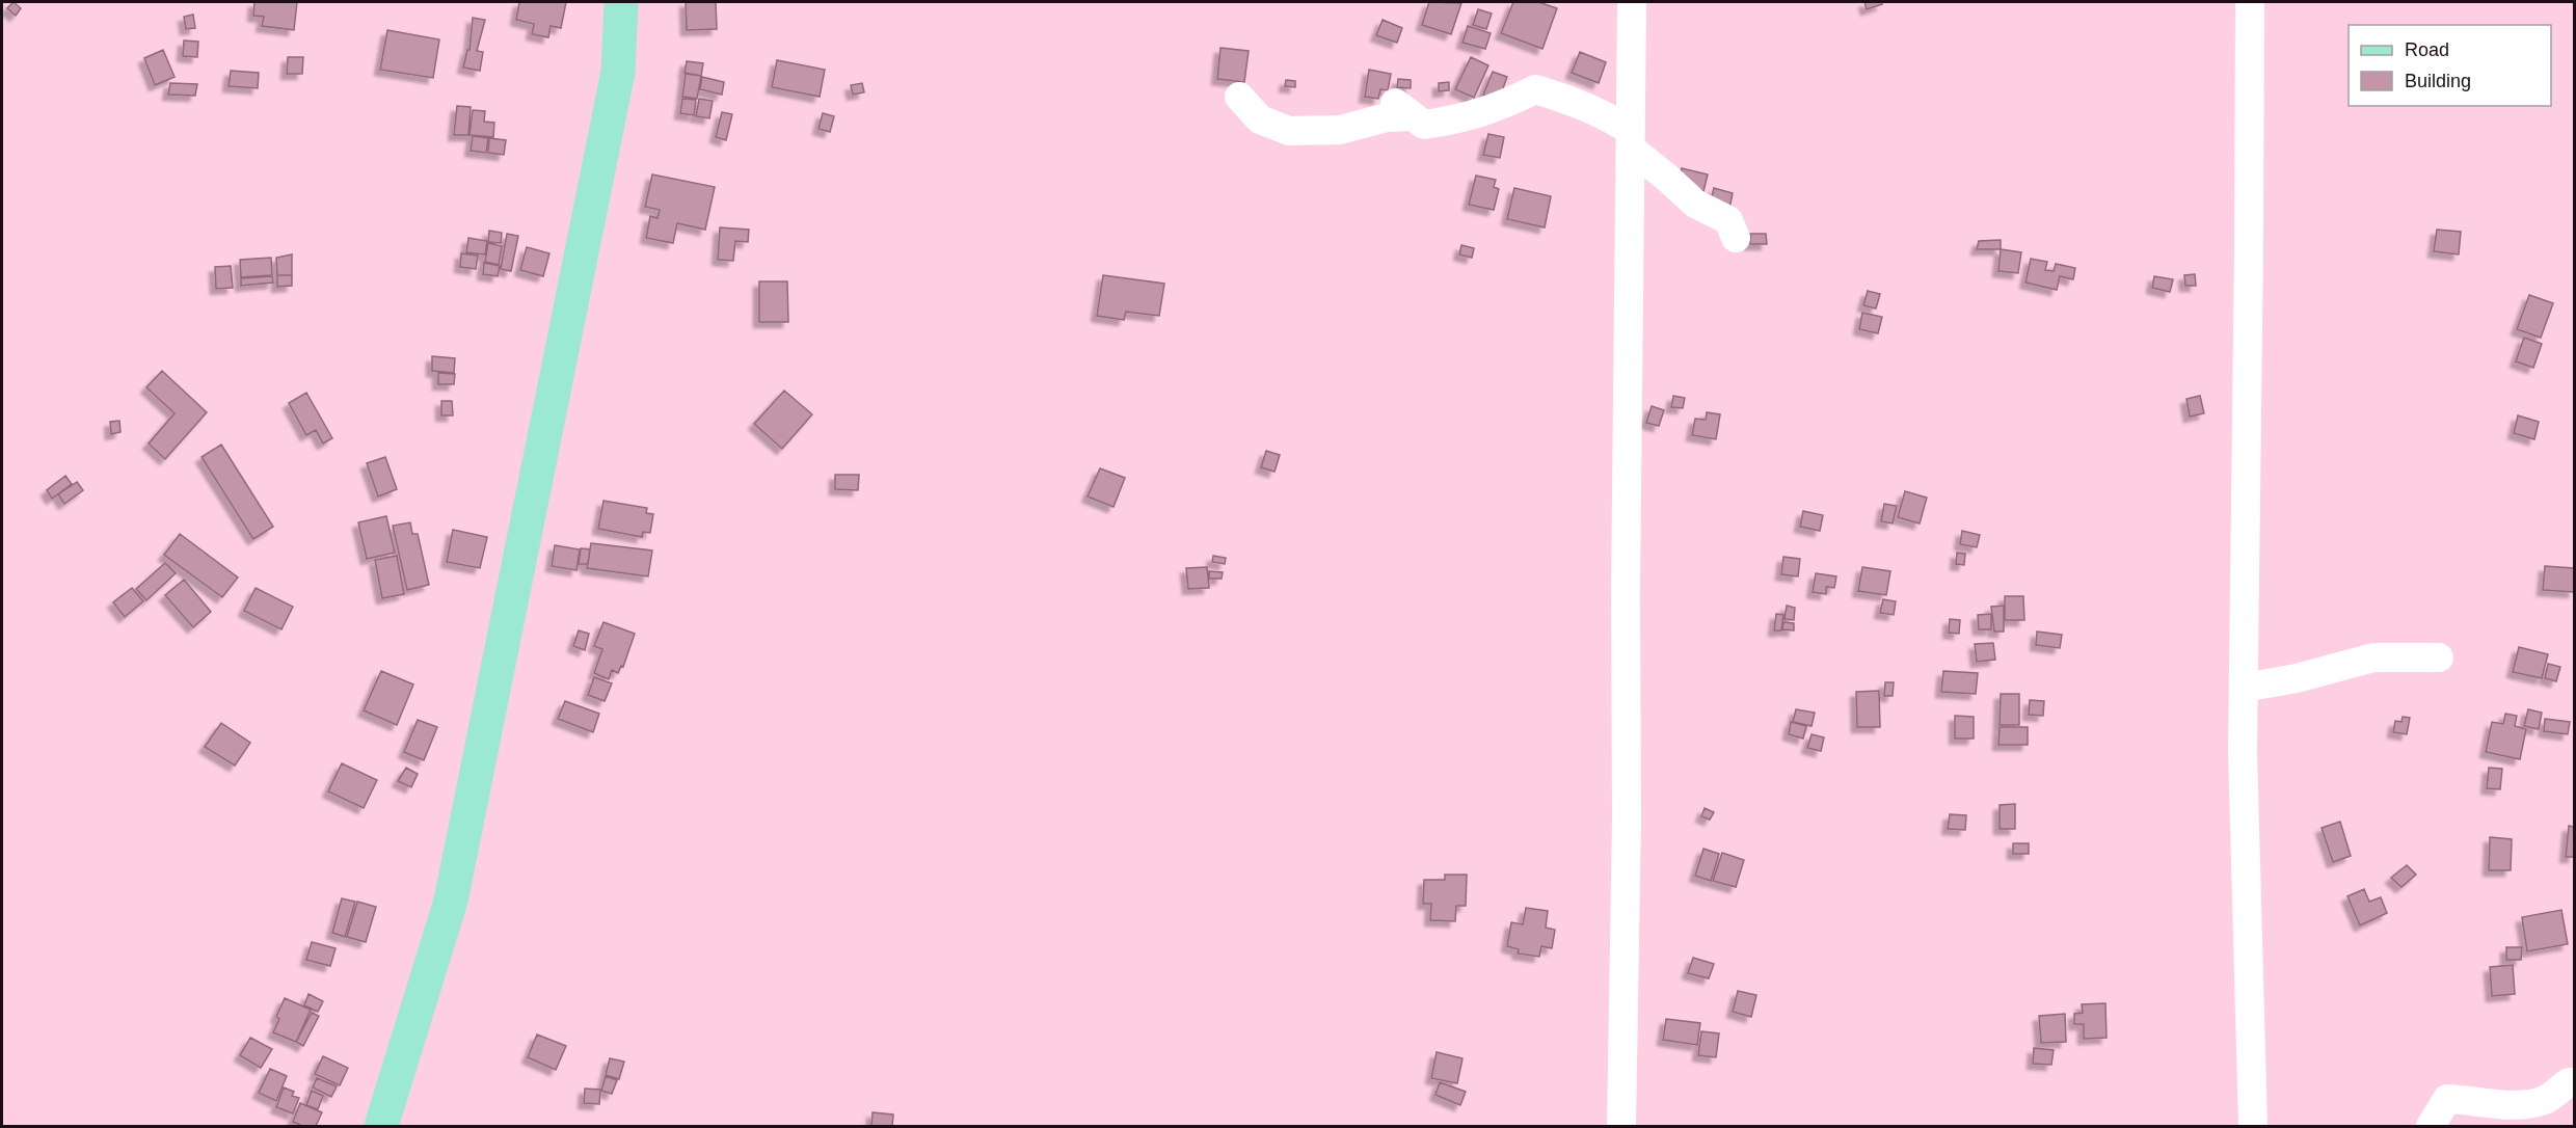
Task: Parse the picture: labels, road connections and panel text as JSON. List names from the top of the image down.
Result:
{
  "legend": ["Road", "Building"]
}
